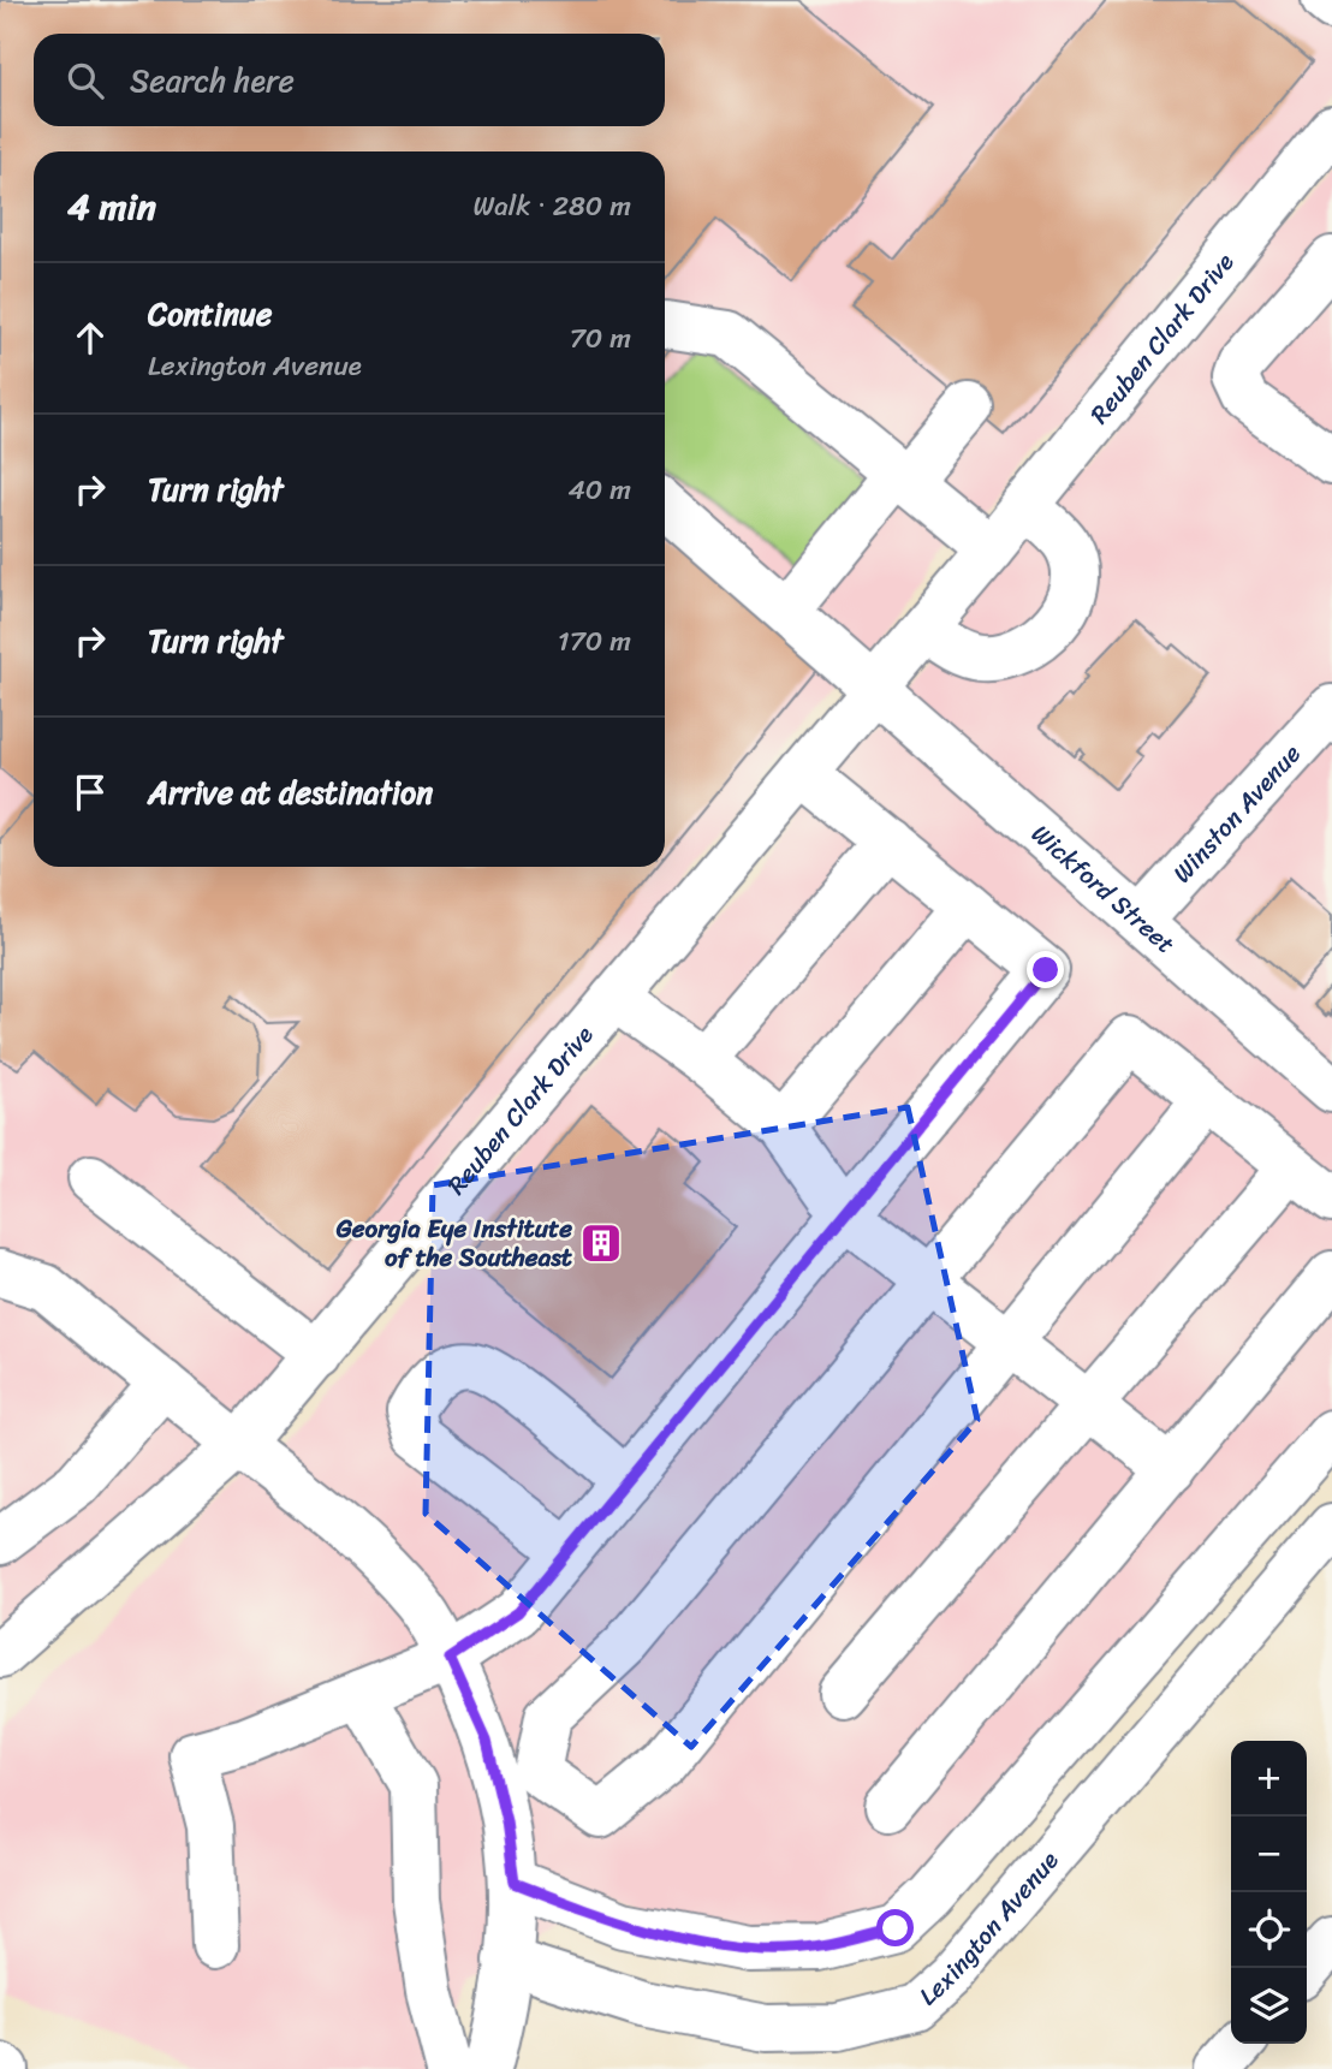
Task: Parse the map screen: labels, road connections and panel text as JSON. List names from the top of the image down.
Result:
{
  "streets": {
    "street": [
      "Reuben Clark Drive",
      "Winston Avenue",
      "Wickford Street",
      "Lexington Avenue"
    ]
  },
  "crossings": [
    ["Reuben Clark Drive", "Wickford Street"],
    ["Winston Avenue", "Wickford Street"]
  ],
  "places": {
    "building": ["Georgia Eye Institute of the Southeast"]
  },
  "page": {
    "search": "Search here",
    "heading": ["4 min", "Walk · 280 m"],
    "list": [
      ["Continue", "Lexington Avenue", "70 m"],
      ["Turn right", "40 m"],
      ["Turn right", "170 m"],
      "Arrive at destination"
    ],
    "map_buttons": ["+", "−"]
  }
}
